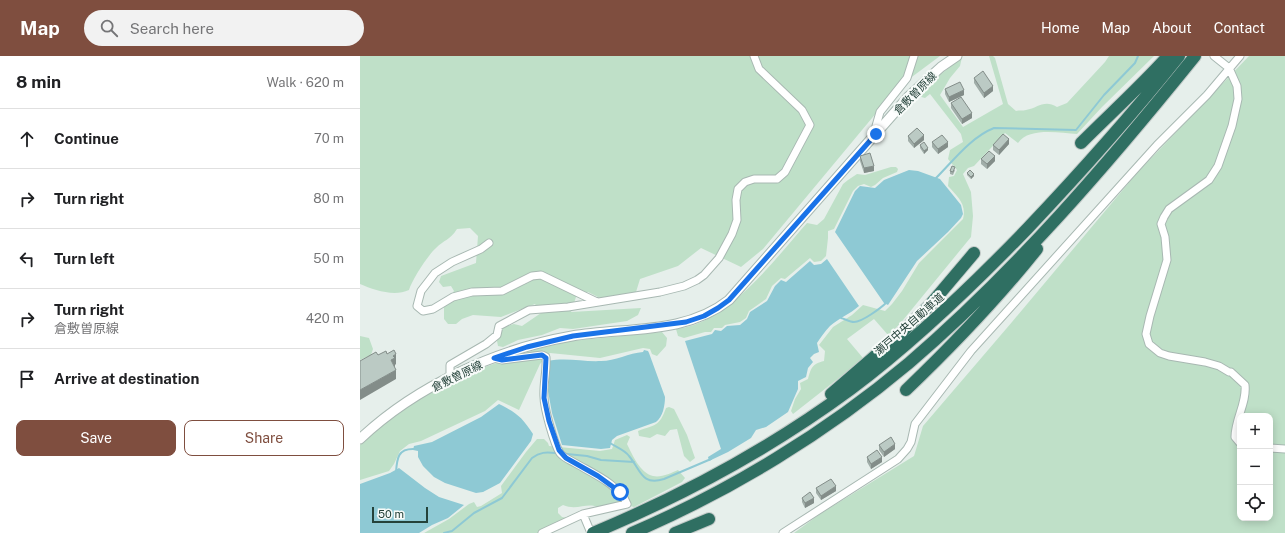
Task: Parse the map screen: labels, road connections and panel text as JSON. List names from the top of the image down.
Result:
{
  "streets": {
    "highway": ["瀬戸中央自動車道"],
    "street": ["倉敷曽原線"]
  },
  "scale_bar": "50 m",
  "page": {
    "header": "Map",
    "search": "Search here",
    "nav": [
      "Home",
      "Map",
      "About",
      "Contact"
    ],
    "heading": ["8 min", "Walk · 620 m"],
    "list": [
      ["Continue", "70 m"],
      ["Turn right", "80 m"],
      ["Turn left", "50 m"],
      ["Turn right", "倉敷曽原線", "420 m"],
      "Arrive at destination"
    ],
    "buttons": ["Save", "Share"],
    "map_buttons": ["+", "−"],
    "scale": "50 m"
  }
}
